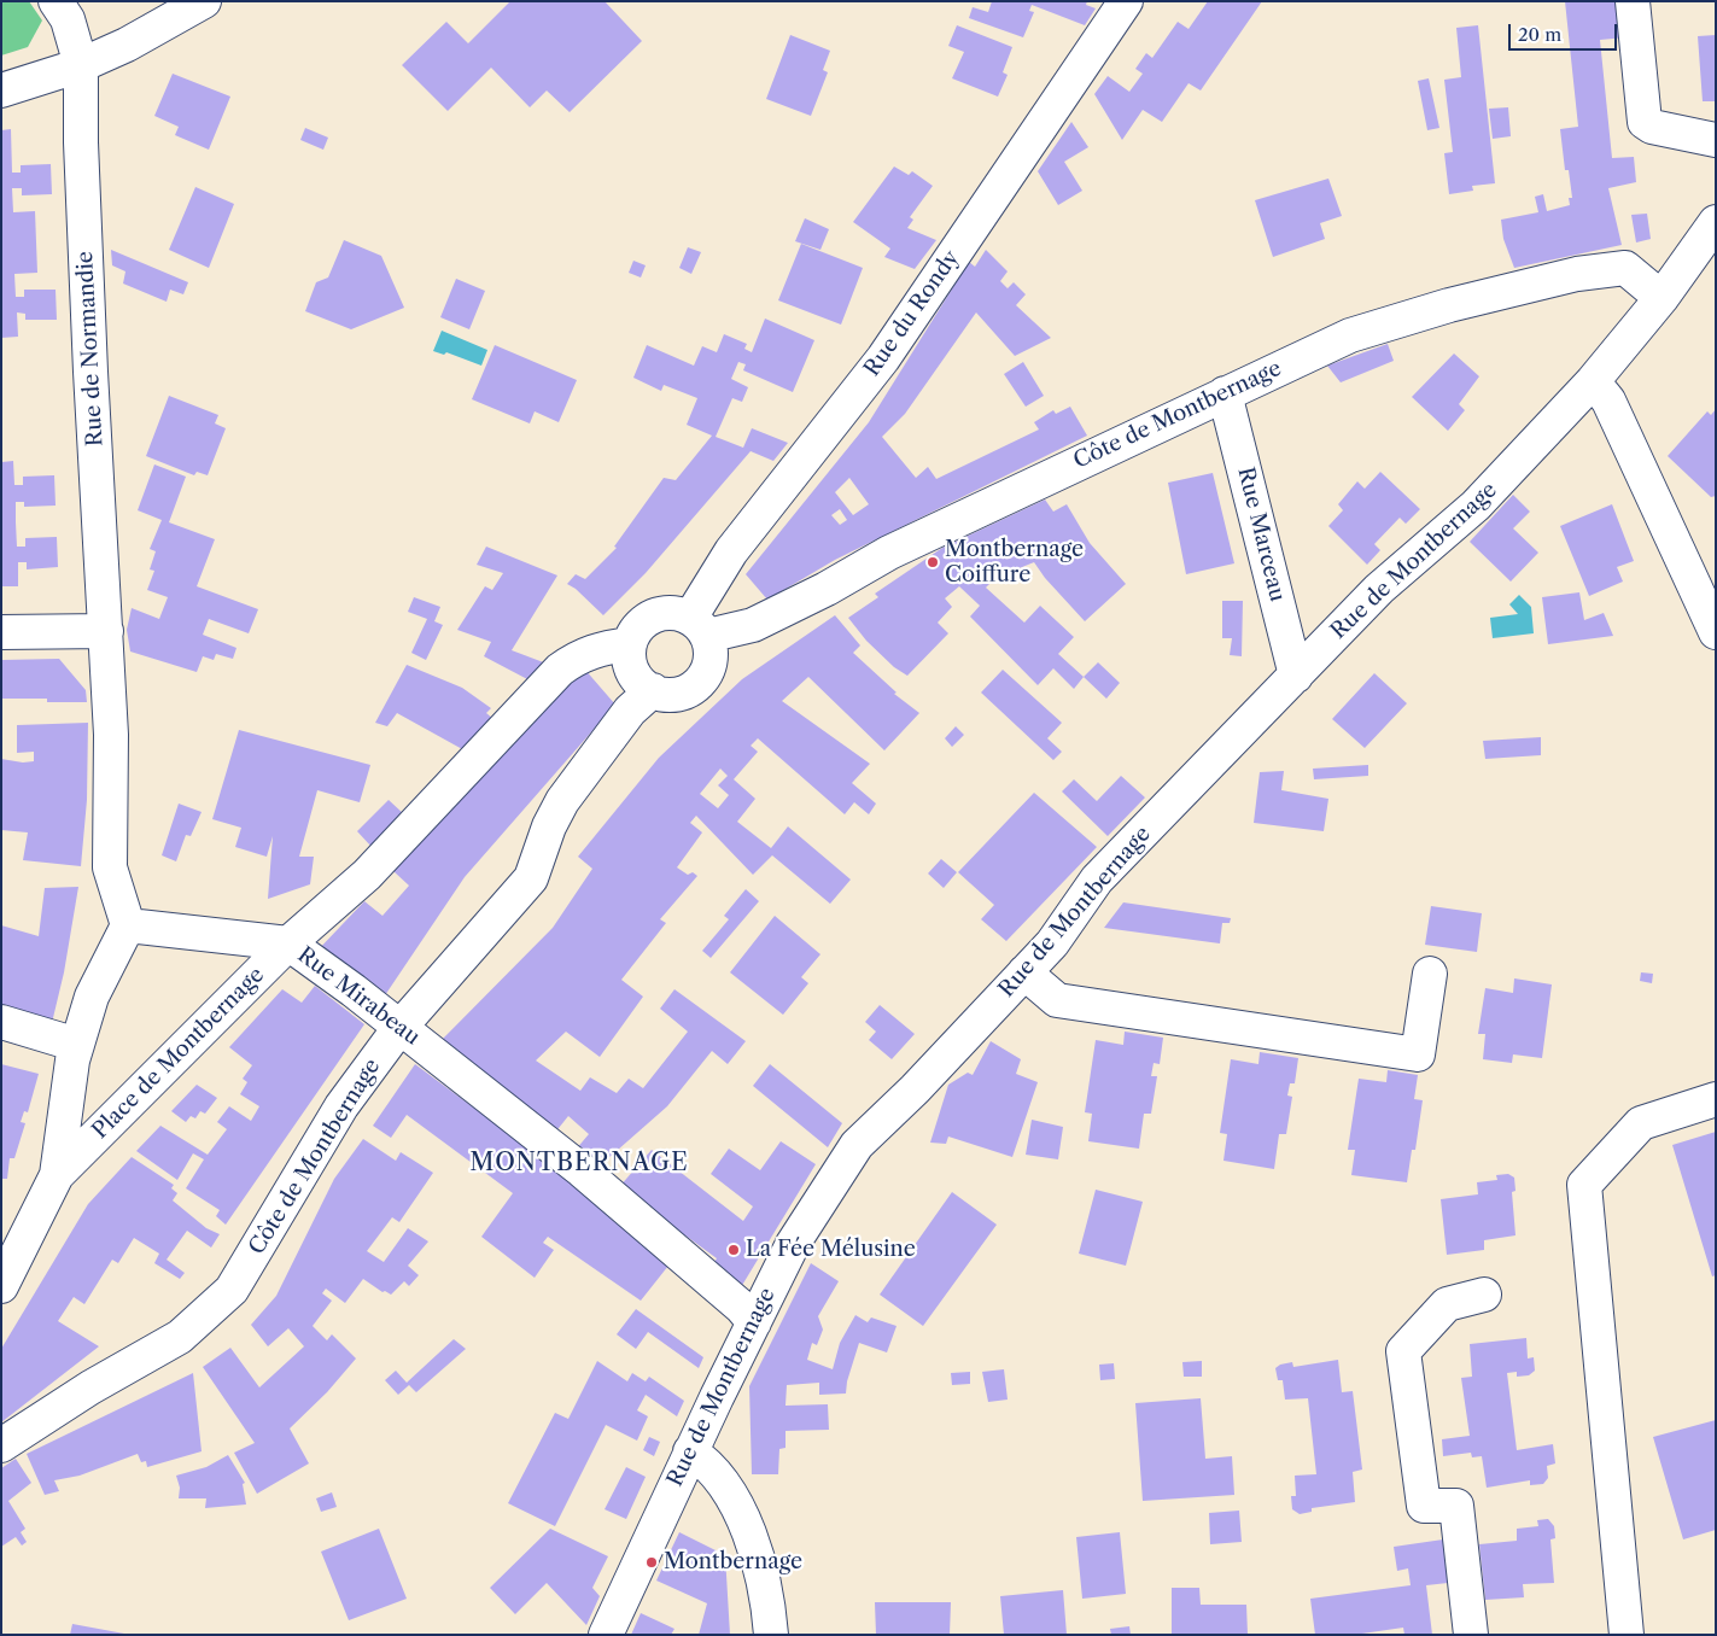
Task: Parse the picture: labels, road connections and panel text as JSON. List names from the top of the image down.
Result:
{
  "streets": {
    "street": [
      "Rue du Rondy",
      "Rue de Normandie",
      "Côte de Montbernage",
      "Rue Marceau",
      "Rue de Montbernage",
      "Rue Mirabeau",
      "Place de Montbernage"
    ]
  },
  "crossings": [
    ["Rue du Rondy", "Côte de Montbernage"],
    ["Rue du Rondy", "Rue Mirabeau"],
    ["Côte de Montbernage", "Rue Marceau"],
    ["Côte de Montbernage", "Rue de Montbernage"],
    ["Côte de Montbernage", "Rue Mirabeau"],
    ["Rue Marceau", "Rue de Montbernage"],
    ["Rue de Montbernage", "Rue Mirabeau"],
    ["Rue Mirabeau", "Place de Montbernage"]
  ],
  "districts": ["MONTBERNAGE"],
  "places": ["Montbernage Coiffure", "La Fée Mélusine", "Montbernage"],
  "scale_bar": "20 m"
}
